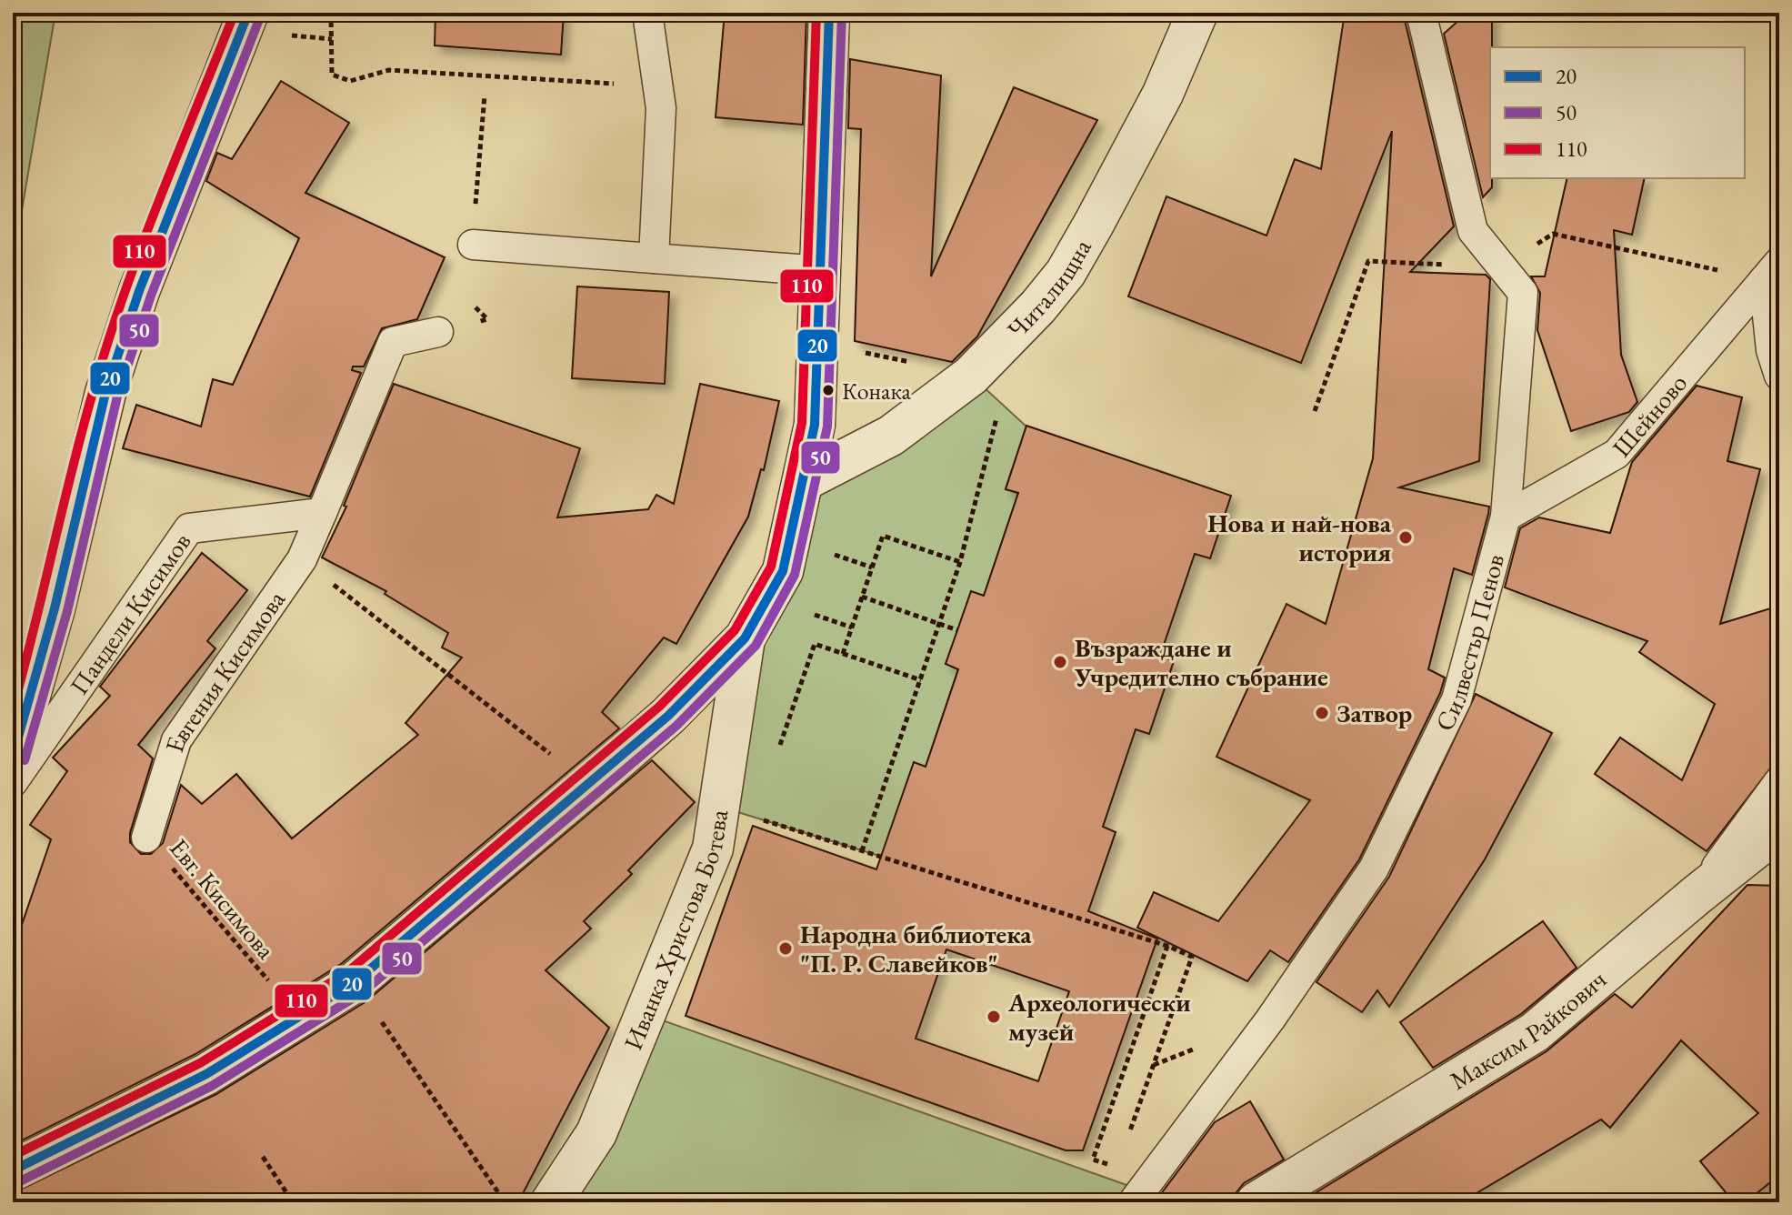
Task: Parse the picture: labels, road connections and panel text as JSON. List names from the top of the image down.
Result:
{
  "streets": {
    "street": ["Читалищна", "Иванка Христова Ботева", "Максим Райкович"],
    "lane": [
      "Шейново",
      "Пандели Кисимов",
      "Силвестър Пенов",
      "Евгения Кисимова"
    ],
    "path": ["Евг. Кисимова"]
  },
  "crossings": [
    ["Шейново", "Силвестър Пенов"],
    ["Пандели Кисимов", "Евгения Кисимова"],
    ["Евгения Кисимова", "Евг. Кисимова"]
  ],
  "places": [
    "Конака",
    "Нова и най-нова история",
    "Възраждане и Учредително събрание",
    "Затвор",
    "Народна библиотека \"П. Р. Славейков\"",
    "Археологически музей"
  ],
  "lines": ["transit line 20", "transit line 50", "transit line 110"],
  "legend": ["20", "50", "110"]
}
